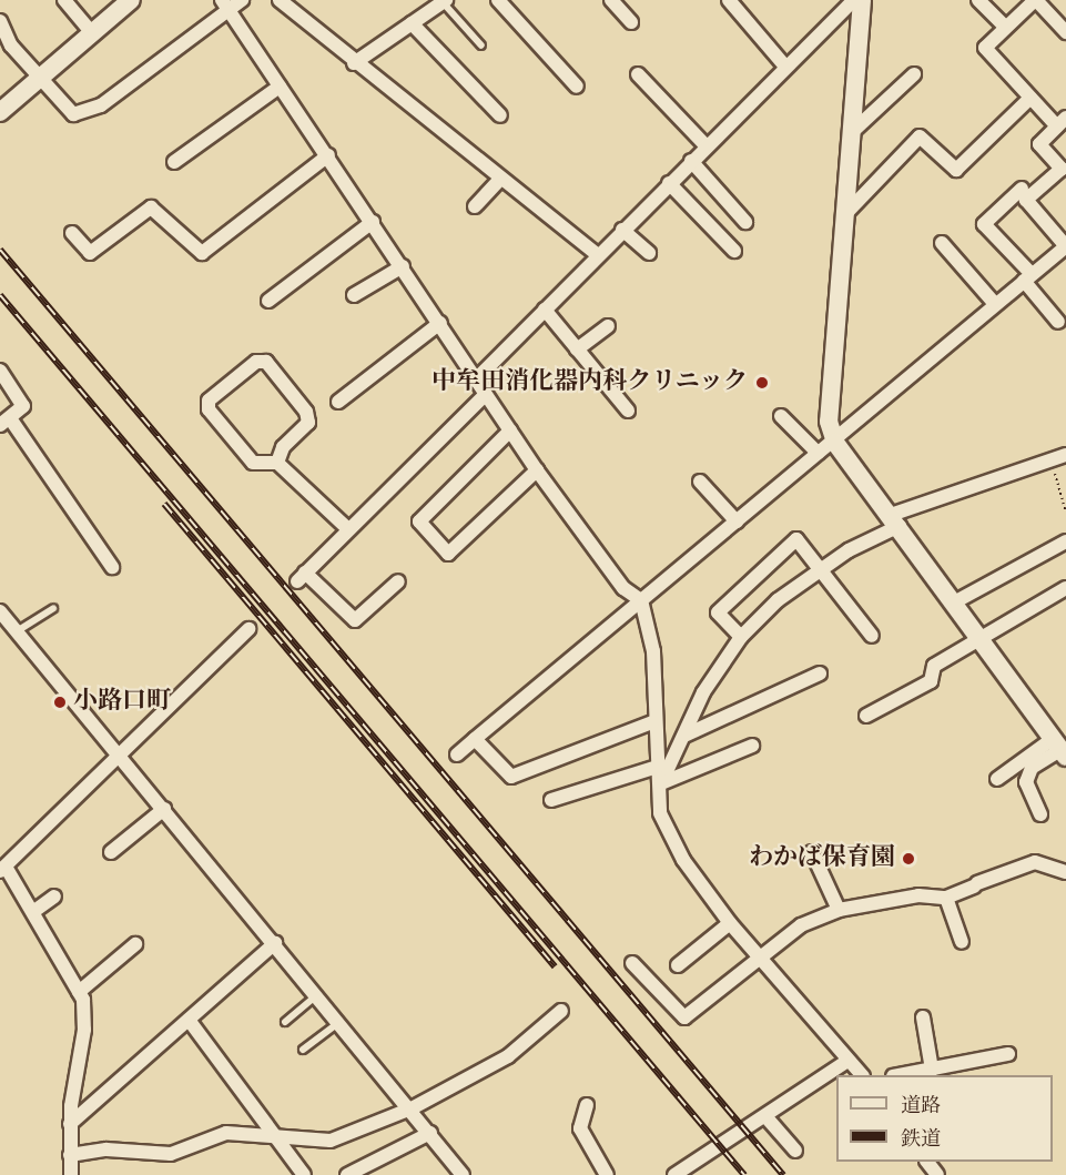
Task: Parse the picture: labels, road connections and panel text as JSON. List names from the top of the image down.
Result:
{
  "places": ["中牟田消化器内科クリニック", "小路口町", "わかば保育園"],
  "legend": ["道路", "鉄道"]
}
